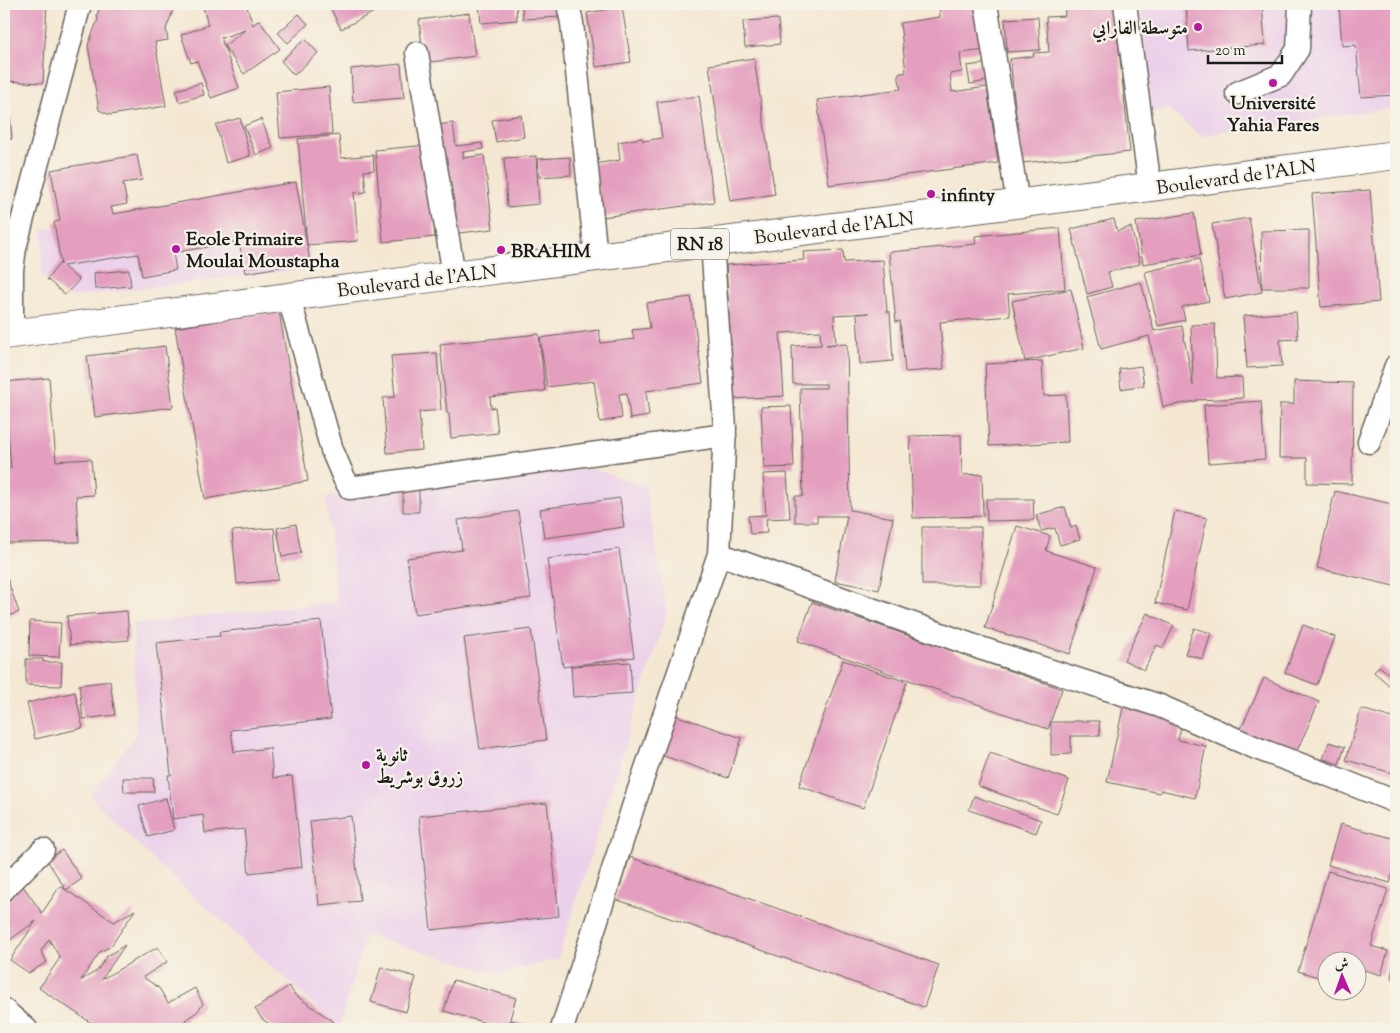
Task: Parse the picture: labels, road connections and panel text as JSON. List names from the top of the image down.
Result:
{
  "streets": {
    "main road": ["Boulevard de l'ALN", "RN 18"]
  },
  "places": [
    "متوسطة الفارابي",
    "Université Yahia Fares",
    "infinty",
    "Ecole Primaire Moulai Moustapha",
    "BRAHIM",
    "ثانوية زروق بوشريط"
  ],
  "scale_bar": "20 m",
  "north": "top"
}
